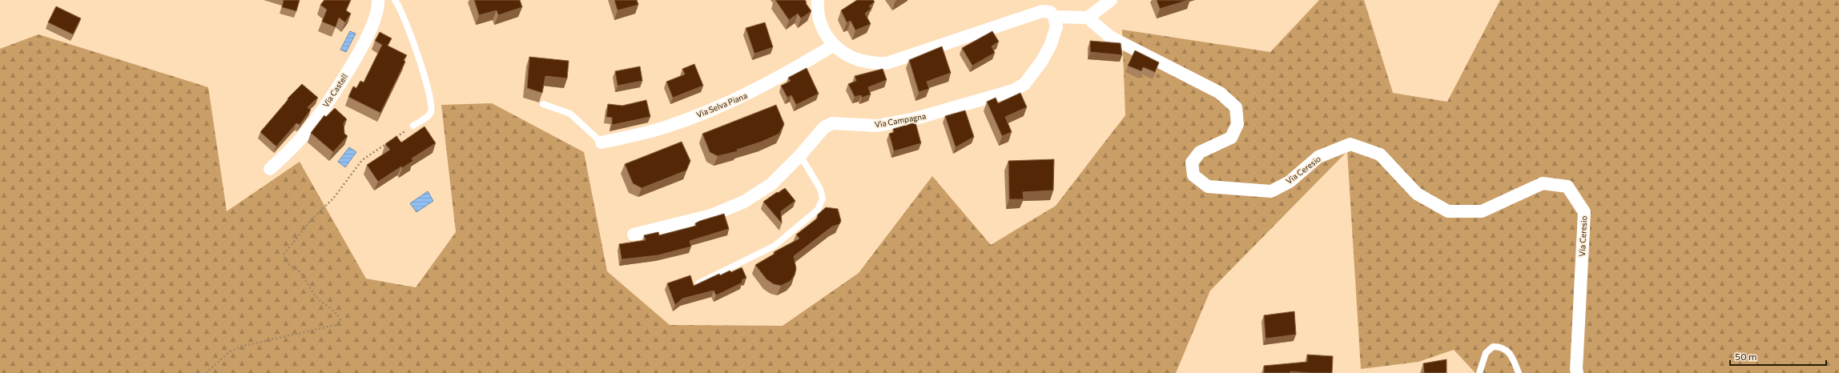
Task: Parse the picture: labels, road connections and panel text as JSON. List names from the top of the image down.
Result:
{
  "streets": {
    "street": [
      "Via Castell",
      "Via Selva Piana",
      "Via Campagna",
      "Via Ceresio"
    ]
  },
  "scale_bar": "50 m"
}
